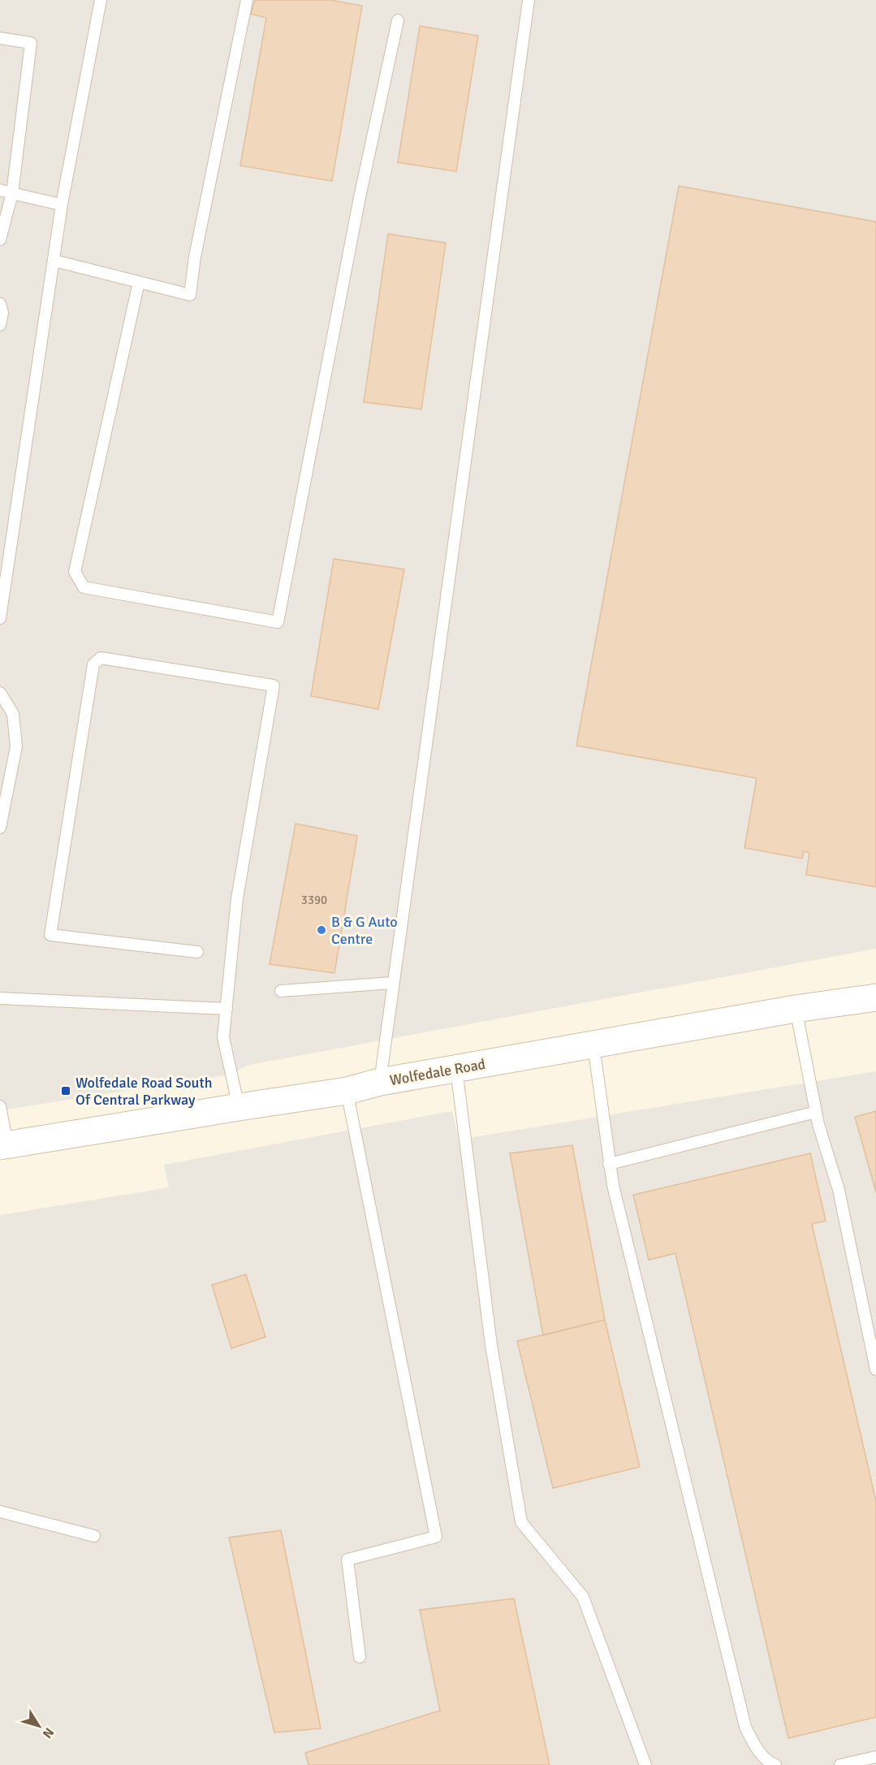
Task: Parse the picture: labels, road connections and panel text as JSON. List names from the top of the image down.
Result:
{
  "streets": {
    "street": ["Wolfedale Road"]
  },
  "places": {
    "other": ["B & G Auto Centre"],
    "transit": ["Wolfedale Road South Of Central Parkway"]
  },
  "house_numbers": ["3390"],
  "north": "bottom right"
}
